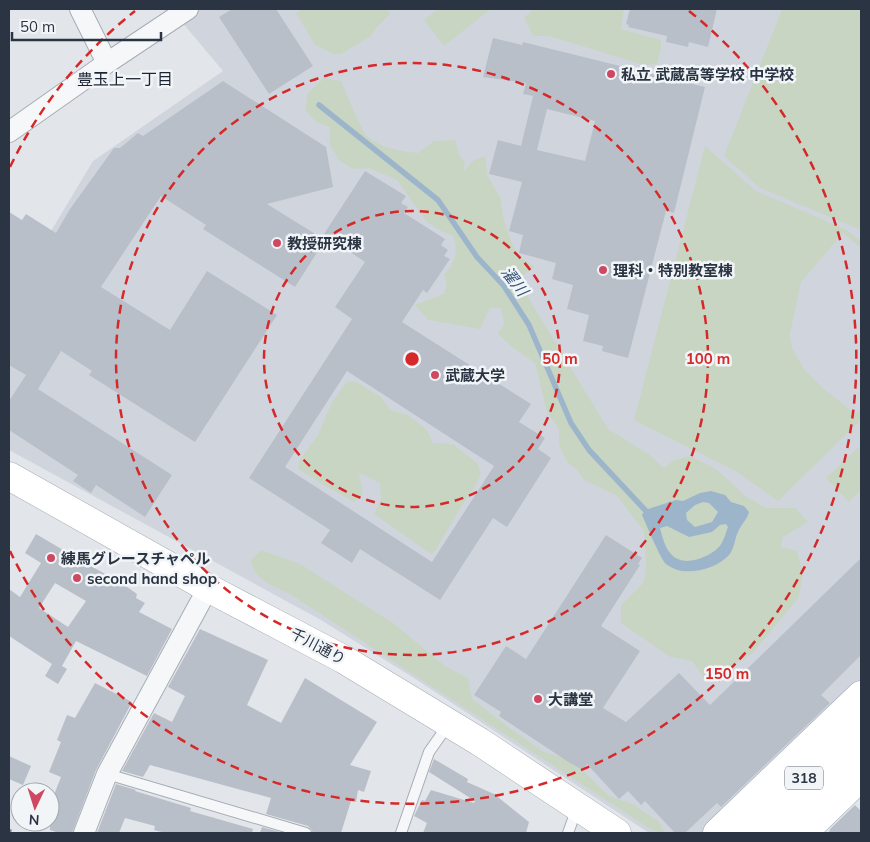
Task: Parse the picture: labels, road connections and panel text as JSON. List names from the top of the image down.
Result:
{
  "streets": {
    "main road": ["千川通り", "318"]
  },
  "districts": ["豊玉上一丁目"],
  "water": ["濯川"],
  "places": [
    "私立 武蔵高等学校 中学校",
    "教授研究棟",
    "理科・特別教室棟",
    "武蔵大学",
    "練馬グレースチャペル",
    "second hand shop",
    "大講堂"
  ],
  "scale_bar": "50 m",
  "north": "bottom",
  "rings": ["50 m", "100 m", "150 m"]
}
